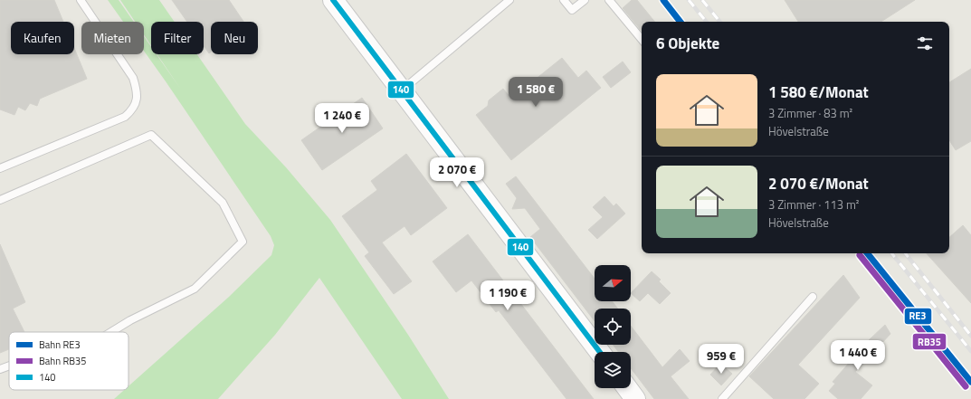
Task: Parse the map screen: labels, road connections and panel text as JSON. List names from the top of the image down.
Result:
{
  "lines": ["rail line RE3", "transit line 140", "rail line RB35"],
  "legend": ["Bahn RE3", "Bahn RB35", "140"],
  "north": "right",
  "page": {
    "chip": [
      "Kaufen",
      "Mieten",
      "Filter",
      "Neu"
    ],
    "heading": "6 Objekte",
    "list": [
      {
        "name": "1 580 €/Monat",
        "note": "3 Zimmer · 83 m² · Hövelstraße"
      },
      {
        "name": "2 070 €/Monat",
        "note": "3 Zimmer · 113 m² · Hövelstraße"
      }
    ],
    "price": [
      "1 580 €",
      "1 240 €",
      "2 070 €",
      "1 190 €",
      "1 440 €",
      "959 €"
    ]
  }
}
